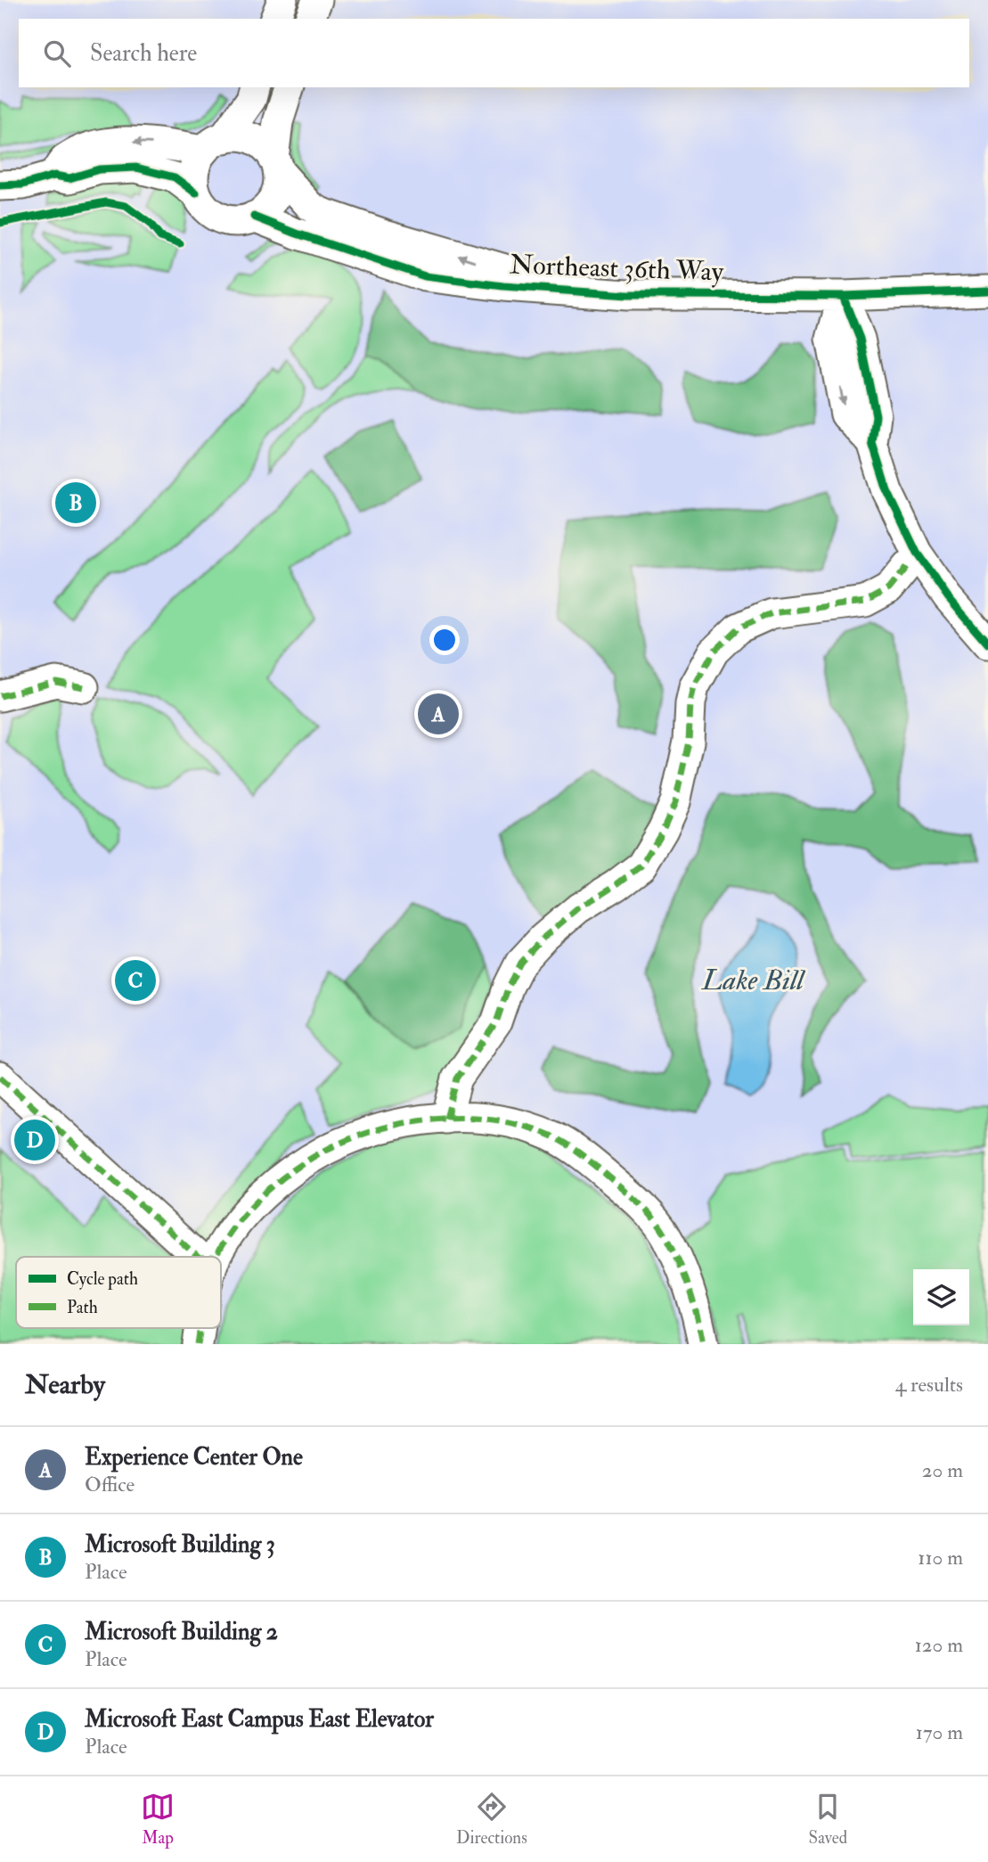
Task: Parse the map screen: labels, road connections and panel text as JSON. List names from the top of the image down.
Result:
{
  "streets": {
    "street": ["Northeast 36th Way"]
  },
  "water": ["Lake Bill"],
  "legend": ["Cycle path", "Path"],
  "page": {
    "search": "Search here",
    "pins": [
      "B",
      "A",
      "C",
      "D"
    ],
    "heading": ["Nearby", "4 results"],
    "list": [
      {
        "mark": "A",
        "name": "Experience Center One",
        "note": "Office",
        "value": "20 m"
      },
      {
        "mark": "B",
        "name": "Microsoft Building 3",
        "note": "Place",
        "value": "110 m"
      },
      {
        "mark": "C",
        "name": "Microsoft Building 2",
        "note": "Place",
        "value": "120 m"
      },
      {
        "mark": "D",
        "name": "Microsoft East Campus East Elevator",
        "note": "Place",
        "value": "170 m"
      }
    ],
    "nav": ["Map", "Directions", "Saved"]
  }
}
